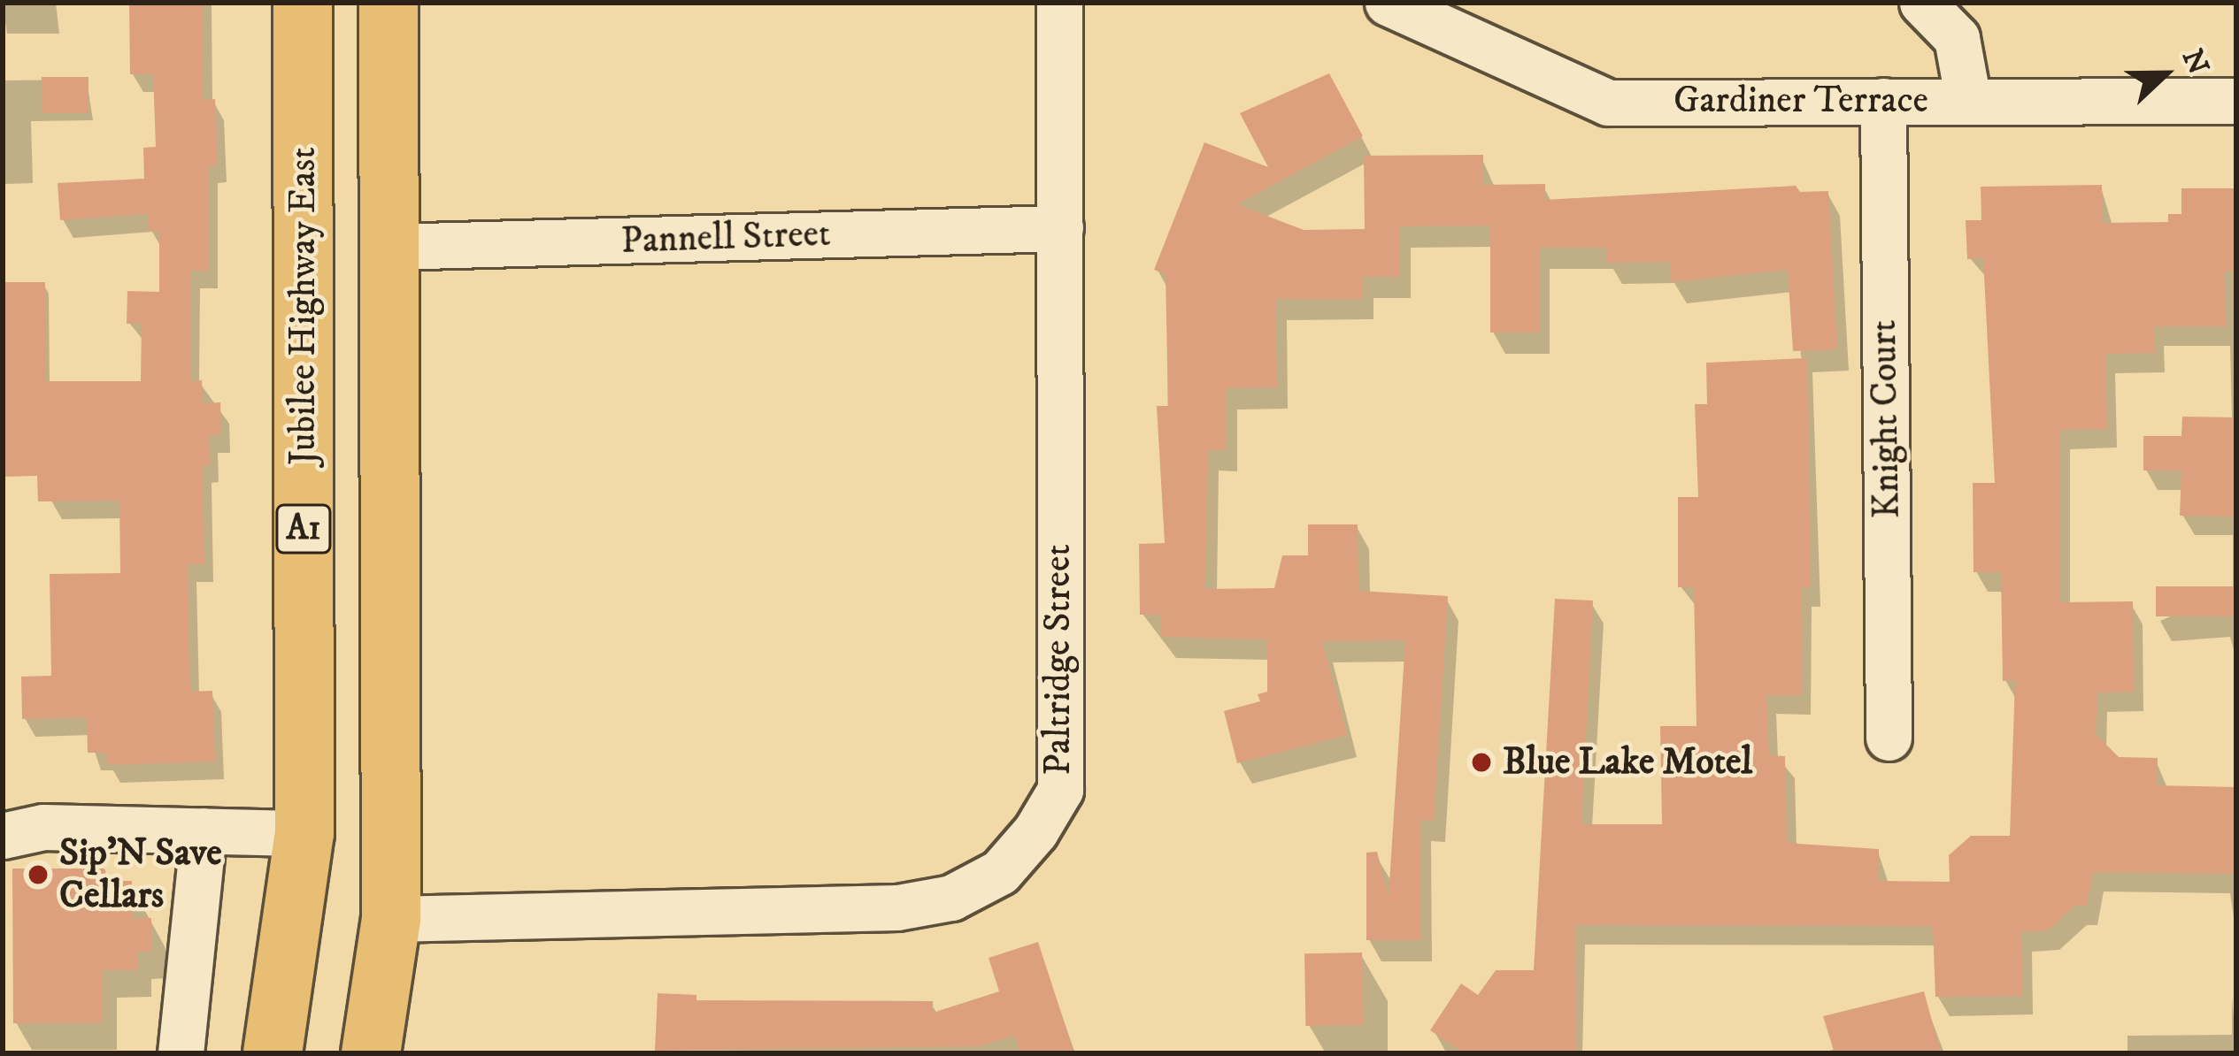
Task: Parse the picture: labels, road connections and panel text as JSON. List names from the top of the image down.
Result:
{
  "streets": {
    "highway": ["Jubilee Highway East", "A1"],
    "street": [
      "Gardiner Terrace",
      "Pannell Street",
      "Knight Court",
      "Paltridge Street"
    ]
  },
  "crossings": [
    ["Gardiner Terrace", "Knight Court"],
    ["Pannell Street", "Paltridge Street"]
  ],
  "places": ["Blue Lake Motel", "Sip'N Save Cellars"],
  "north": "right"
}
